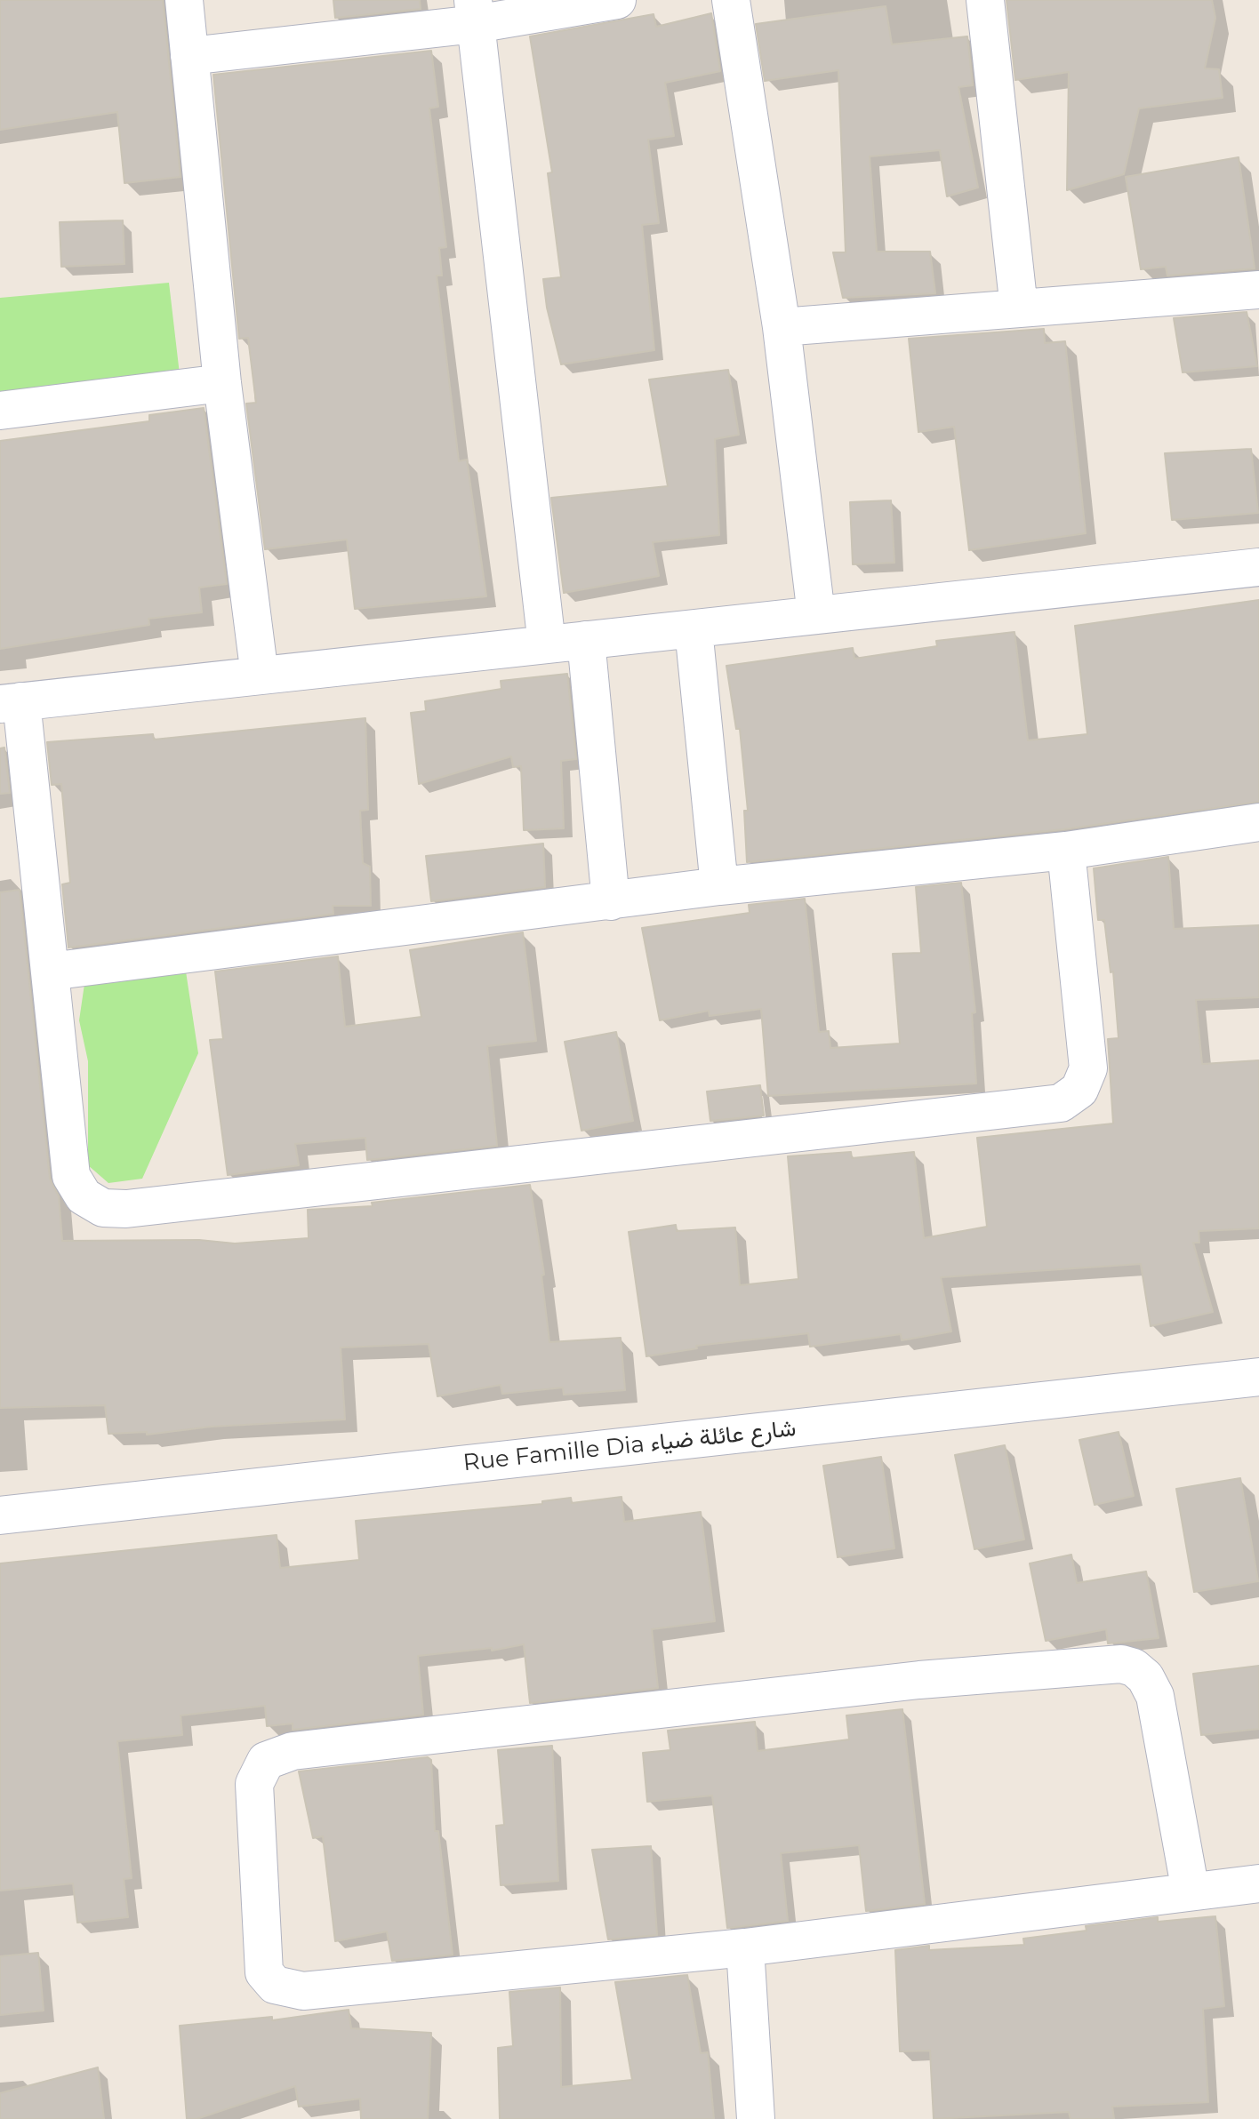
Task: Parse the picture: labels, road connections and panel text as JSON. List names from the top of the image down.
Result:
{
  "streets": {
    "street": ["Rue Famille Dia شارع عائلة ضياء"]
  }
}
